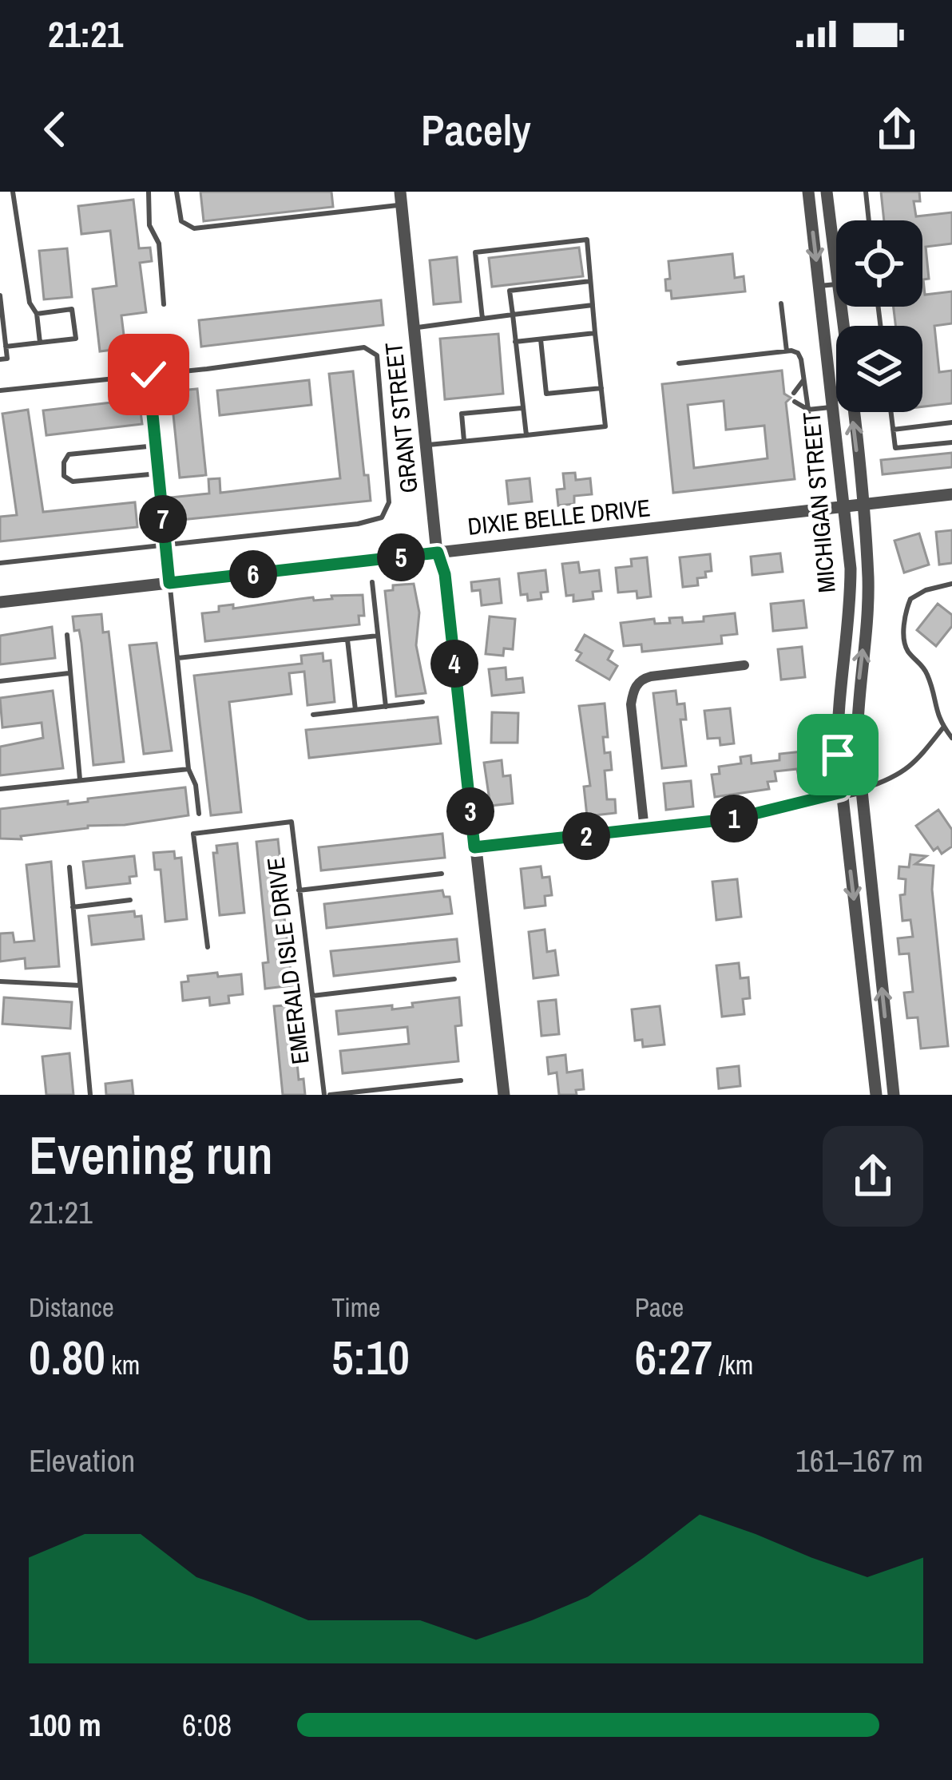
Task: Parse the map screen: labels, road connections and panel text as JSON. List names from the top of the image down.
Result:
{
  "streets": {
    "street": ["GRANT STREET", "MICHIGAN STREET", "DIXIE BELLE DRIVE"],
    "lane": ["EMERALD ISLE DRIVE"]
  },
  "crossings": [
    ["GRANT STREET", "DIXIE BELLE DRIVE"],
    ["MICHIGAN STREET", "DIXIE BELLE DRIVE"]
  ],
  "page": {
    "status": "21:21",
    "header": "Pacely",
    "pins": [
      "7",
      "5",
      "6",
      "4",
      "3",
      "1",
      "2"
    ],
    "heading": ["Evening run", "21:21"],
    "stats": [
      ["Distance", "0.80 km"],
      ["Time", "5:10"],
      ["Pace", "6:27 /km"]
    ],
    "chart": ["Elevation", "161–167 m"],
    "list": [
      {
        "name": "100 m",
        "note": "6:08"
      }
    ]
  }
}
